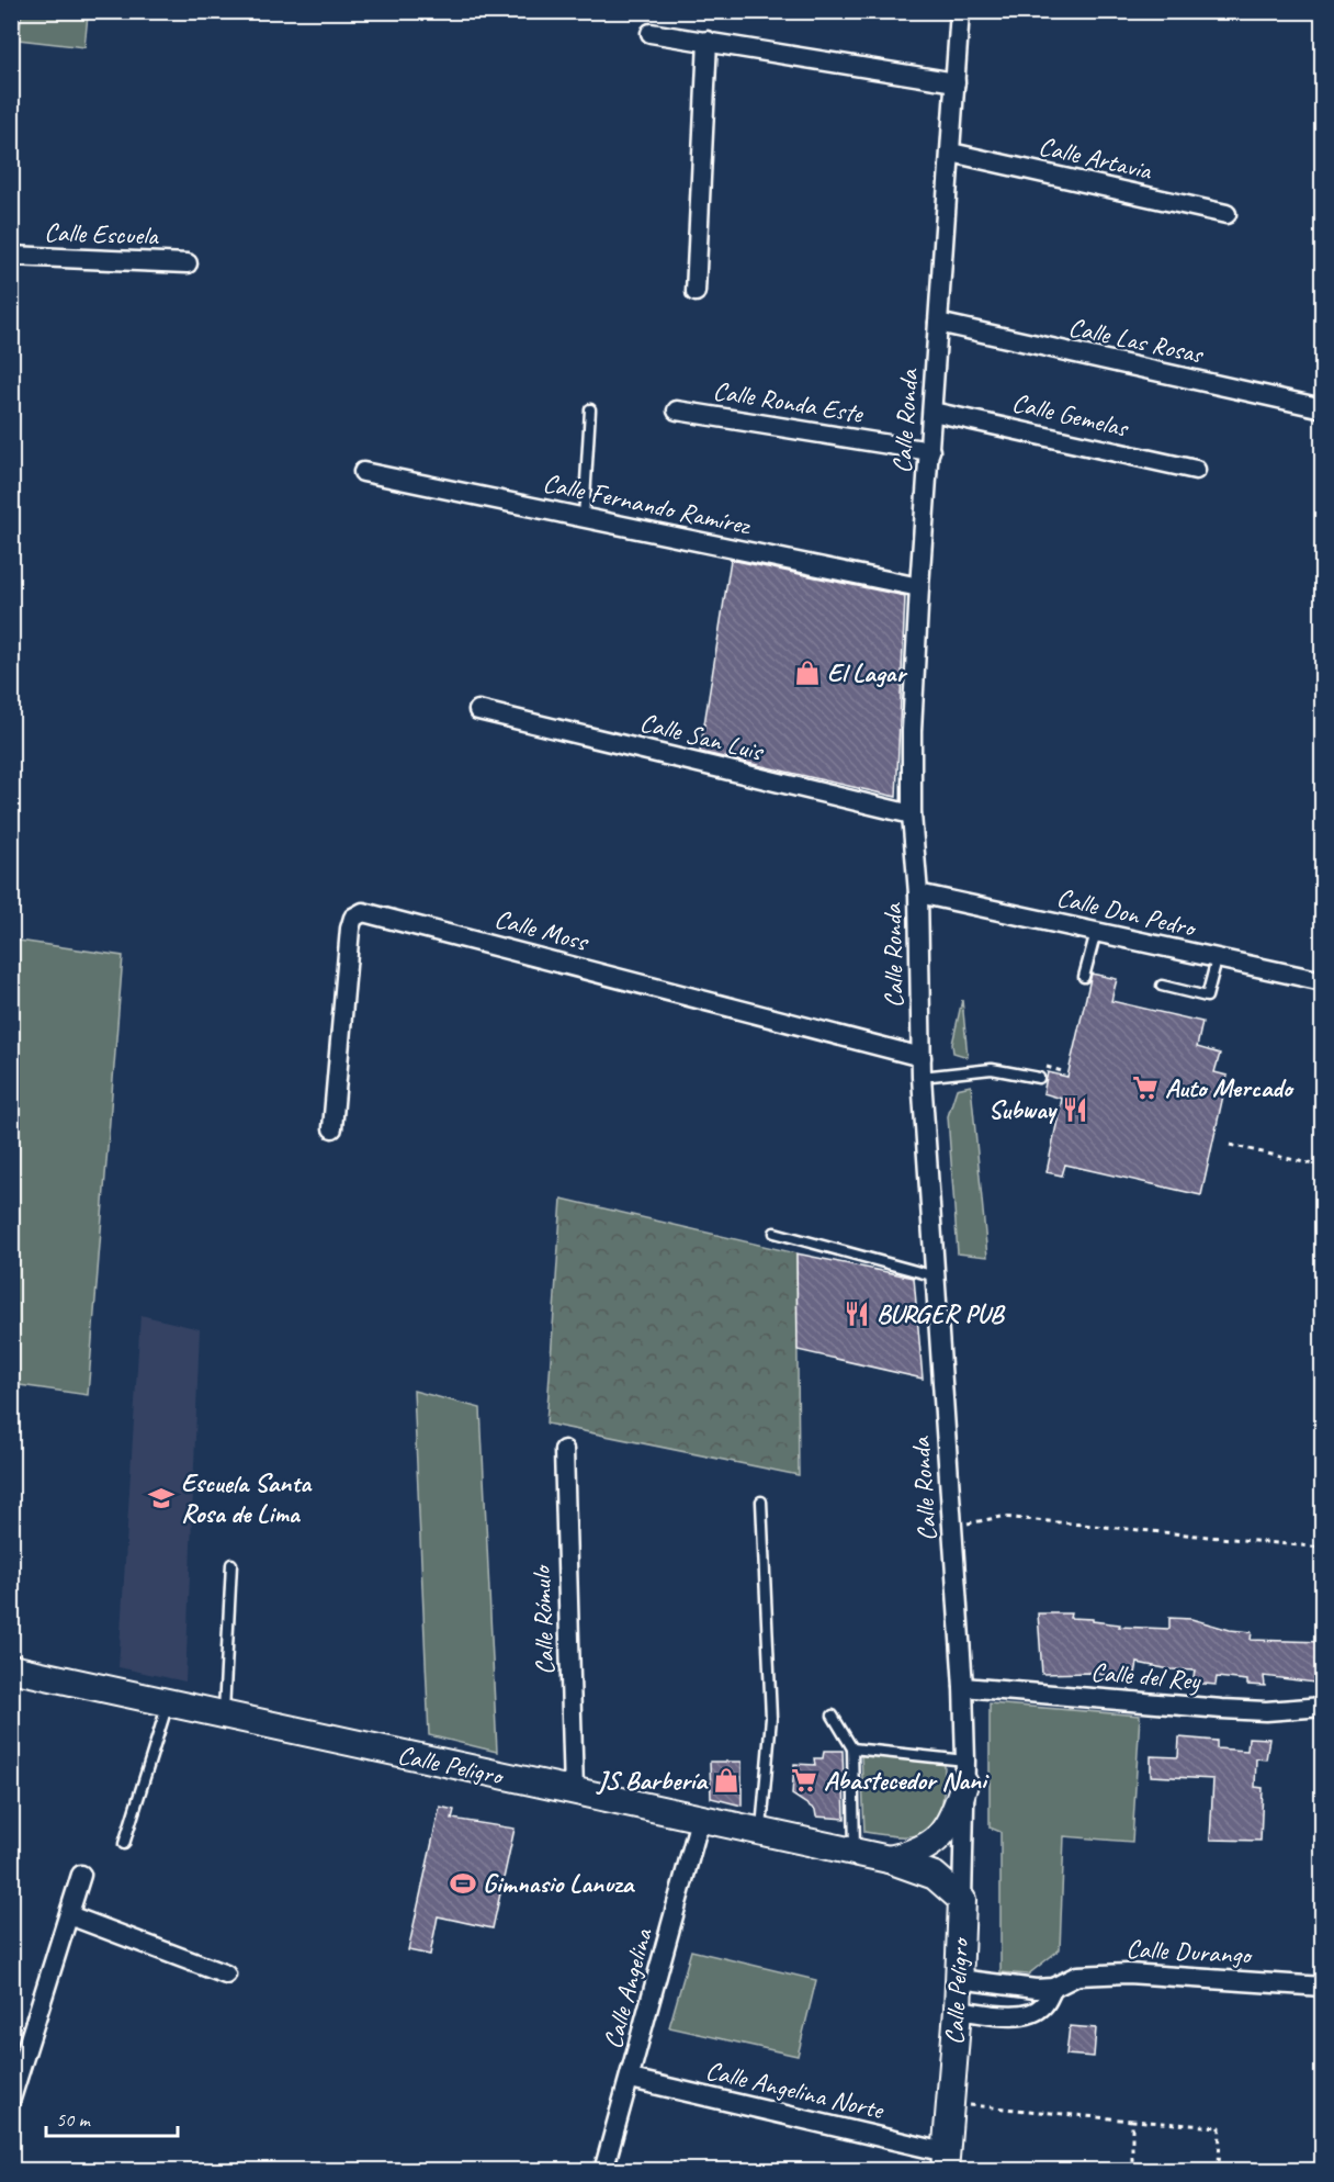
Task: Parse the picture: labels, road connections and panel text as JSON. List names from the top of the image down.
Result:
{
  "streets": {
    "main road": ["Calle Peligro"],
    "street": [
      "Calle Artavia",
      "Calle Escuela",
      "Calle Las Rosas",
      "Calle Ronda Este",
      "Calle Gemelas",
      "Calle Ronda",
      "Calle Fernando Ramírez",
      "Calle San Luis",
      "Calle Don Pedro",
      "Calle Moss",
      "Calle Rómulo",
      "Calle del Rey",
      "Calle Durango",
      "Calle Angelina",
      "Calle Angelina Norte"
    ]
  },
  "crossings": [
    ["Calle Artavia", "Calle Ronda"],
    ["Calle Las Rosas", "Calle Ronda"],
    ["Calle Ronda Este", "Calle Ronda"],
    ["Calle Gemelas", "Calle Ronda"],
    ["Calle Ronda", "Calle Fernando Ramírez"],
    ["Calle Ronda", "Calle San Luis"],
    ["Calle Ronda", "Calle Don Pedro"],
    ["Calle Ronda", "Calle Moss"],
    ["Calle Ronda", "Calle del Rey"],
    ["Calle Ronda", "Calle Peligro"],
    ["Calle Rómulo", "Calle Peligro"],
    ["Calle Peligro", "Calle Durango"],
    ["Calle Peligro", "Calle Angelina"],
    ["Calle Peligro", "Calle Angelina Norte"],
    ["Calle Angelina", "Calle Angelina Norte"]
  ],
  "places": {
    "shop": ["El Lagar", "JS Barbería"],
    "supermarket": ["Auto Mercado", "Abastecedor Nani"],
    "restaurant": ["Subway", "BURGER PUB"],
    "school or university": ["Escuela Santa Rosa de Lima"],
    "sports": ["Gimnasio Lanuza"]
  },
  "scale_bar": "50 m"
}
